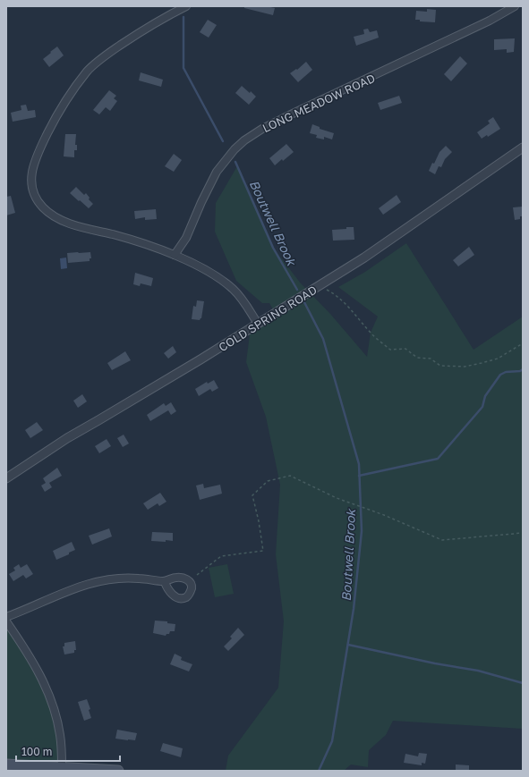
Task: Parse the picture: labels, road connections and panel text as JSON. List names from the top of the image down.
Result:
{
  "streets": {
    "street": ["LONG MEADOW ROAD", "COLD SPRING ROAD"]
  },
  "water": ["Boutwell Brook"],
  "scale_bar": "100 m"
}
